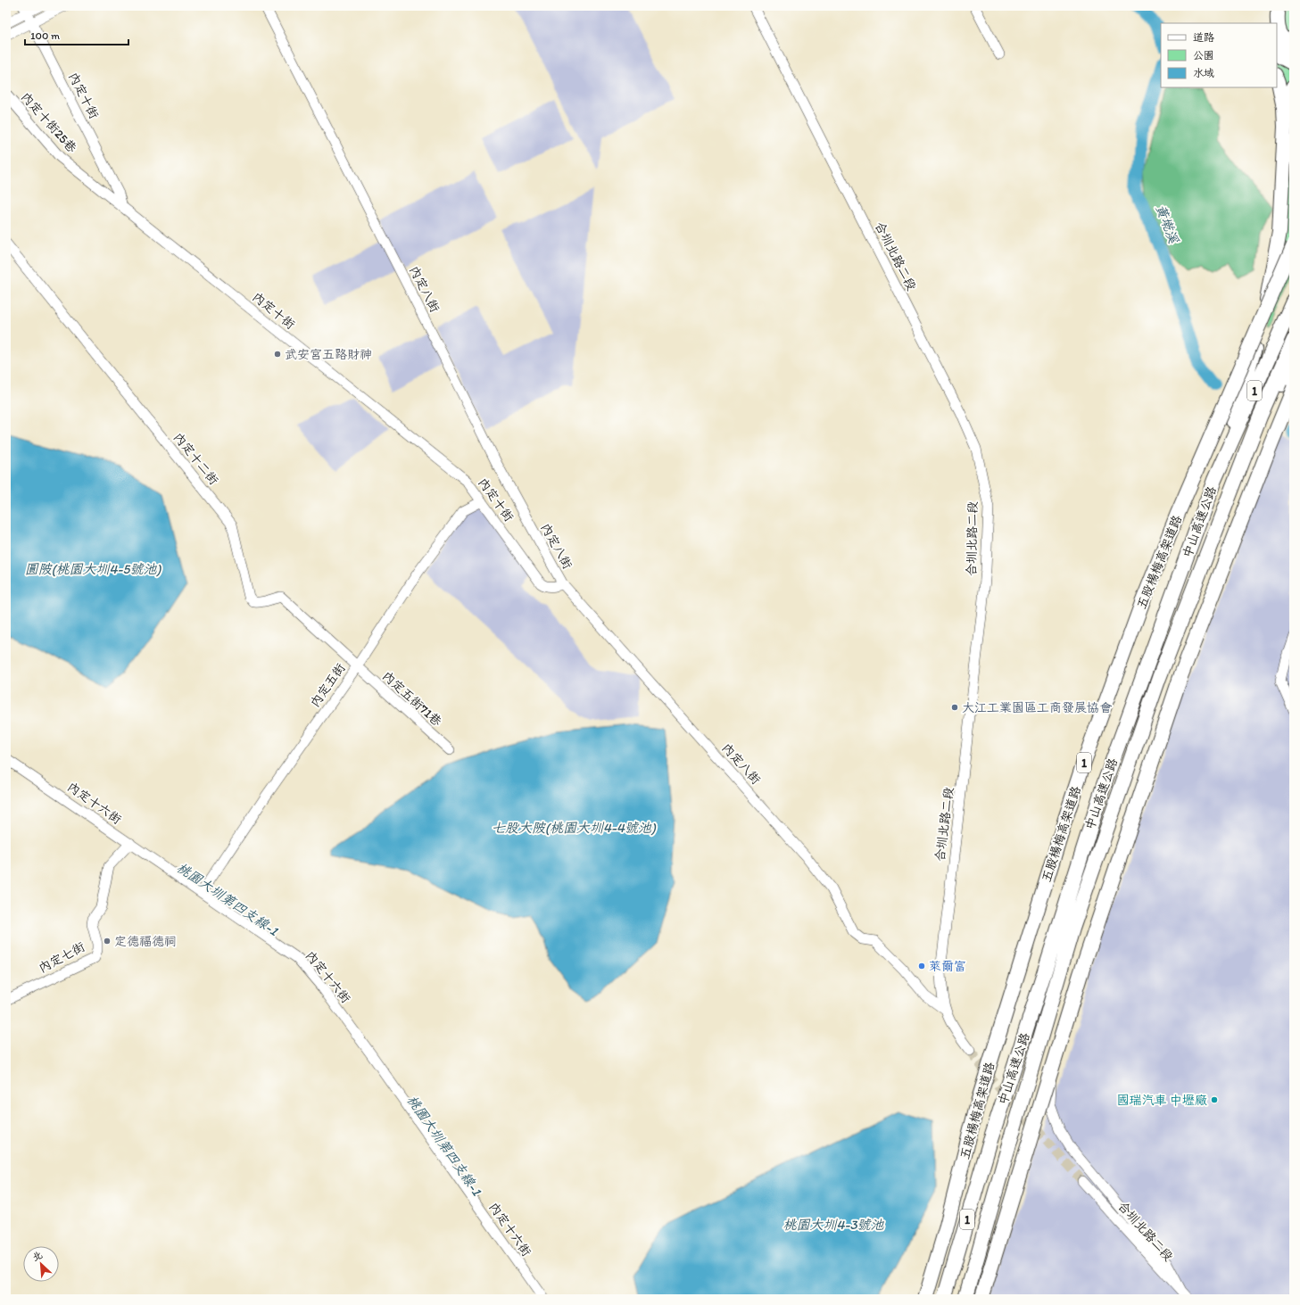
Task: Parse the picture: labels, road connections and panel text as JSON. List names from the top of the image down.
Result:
{
  "streets": {
    "highway": ["1", "中山高速公路", "五股楊梅高架道路"],
    "street": [
      "內定十街",
      "內定十街25巷",
      "合圳北路二段",
      "內定八街",
      "內定十二街",
      "內定五街",
      "內定五街71巷",
      "內定十六街",
      "內定七街"
    ]
  },
  "crossings": [
    ["內定十街", "內定十街25巷"],
    ["內定十街", "內定八街"],
    ["內定十街", "內定五街"],
    ["合圳北路二段", "內定八街"],
    ["內定十二街", "內定五街"],
    ["內定十二街", "內定五街71巷"],
    ["內定五街", "內定五街71巷"],
    ["內定五街", "內定十六街"],
    ["內定十六街", "內定七街"]
  ],
  "water": [
    "黃墘溪",
    "圓陂(桃園大圳4-5號池)",
    "七股大陂(桃園大圳4-4號池)",
    "桃園大圳第四支線-1",
    "桃園大圳4-3號池"
  ],
  "places": [
    "武安宮五路財神",
    "大江工業園區工商發展協會",
    "定德福德祠",
    "萊爾富",
    "國瑞汽車 中壢廠"
  ],
  "legend": ["道路", "公園", "水域"],
  "scale_bar": "100 m",
  "north": "top left"
}
